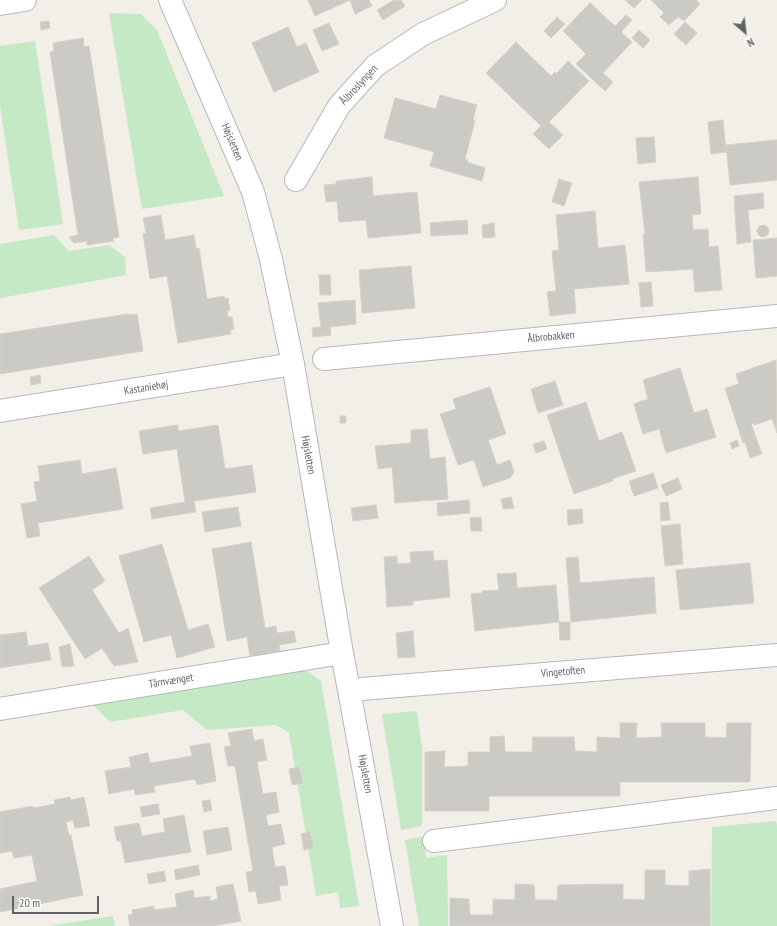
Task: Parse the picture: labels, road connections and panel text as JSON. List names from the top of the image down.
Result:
{
  "streets": {
    "street": [
      "Ålbroslyngen",
      "Højsletten",
      "Ålbrobakken",
      "Kastaniehøj",
      "Vingetoften",
      "Tårnvænget"
    ]
  },
  "crossings": [
    ["Højsletten", "Kastaniehøj"],
    ["Højsletten", "Vingetoften"],
    ["Højsletten", "Tårnvænget"]
  ],
  "scale_bar": "20 m",
  "north": "bottom right"
}
